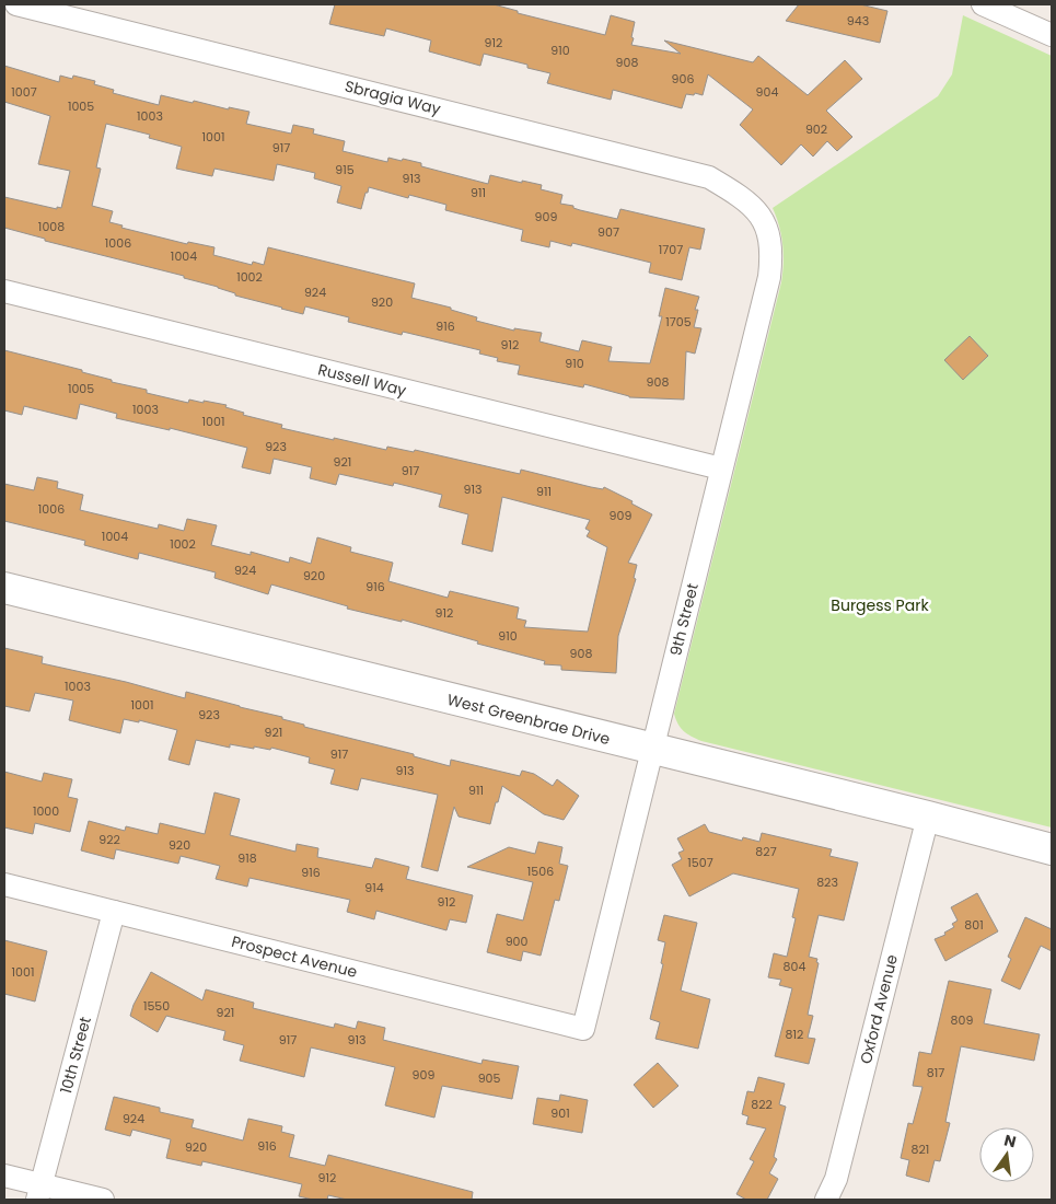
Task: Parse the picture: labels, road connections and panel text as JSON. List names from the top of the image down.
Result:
{
  "streets": {
    "street": [
      "Sbragia Way",
      "Russell Way",
      "9th Street",
      "West Greenbrae Drive",
      "Prospect Avenue",
      "Oxford Avenue",
      "10th Street"
    ]
  },
  "crossings": [
    ["Sbragia Way", "9th Street"],
    ["Russell Way", "9th Street"],
    ["9th Street", "West Greenbrae Drive"],
    ["9th Street", "Prospect Avenue"],
    ["West Greenbrae Drive", "Oxford Avenue"],
    ["Prospect Avenue", "10th Street"]
  ],
  "parks": ["Burgess Park"],
  "house_numbers": [
    "943",
    "912",
    "910",
    "908",
    "906",
    "1007",
    "904",
    "1005",
    "1003",
    "902",
    "1001",
    "917",
    "915",
    "913",
    "911",
    "909",
    "1008",
    "907",
    "1006",
    "1707",
    "1004",
    "1002",
    "924",
    "920",
    "1705",
    "916",
    "912",
    "910",
    "908",
    "1005",
    "1003",
    "1001",
    "923",
    "921",
    "917",
    "913",
    "911",
    "1006",
    "909",
    "1004",
    "1002",
    "924",
    "920",
    "916",
    "912",
    "910",
    "908",
    "1003",
    "1001",
    "923",
    "921",
    "917",
    "913",
    "911",
    "1000",
    "922",
    "920",
    "827",
    "918",
    "1507",
    "1506",
    "916",
    "823",
    "914",
    "912",
    "801",
    "900",
    "804",
    "1001",
    "1550",
    "921",
    "809",
    "812",
    "917",
    "913",
    "817",
    "909",
    "905",
    "822",
    "901",
    "924",
    "916",
    "920",
    "821",
    "912"
  ],
  "north": "top"
}
